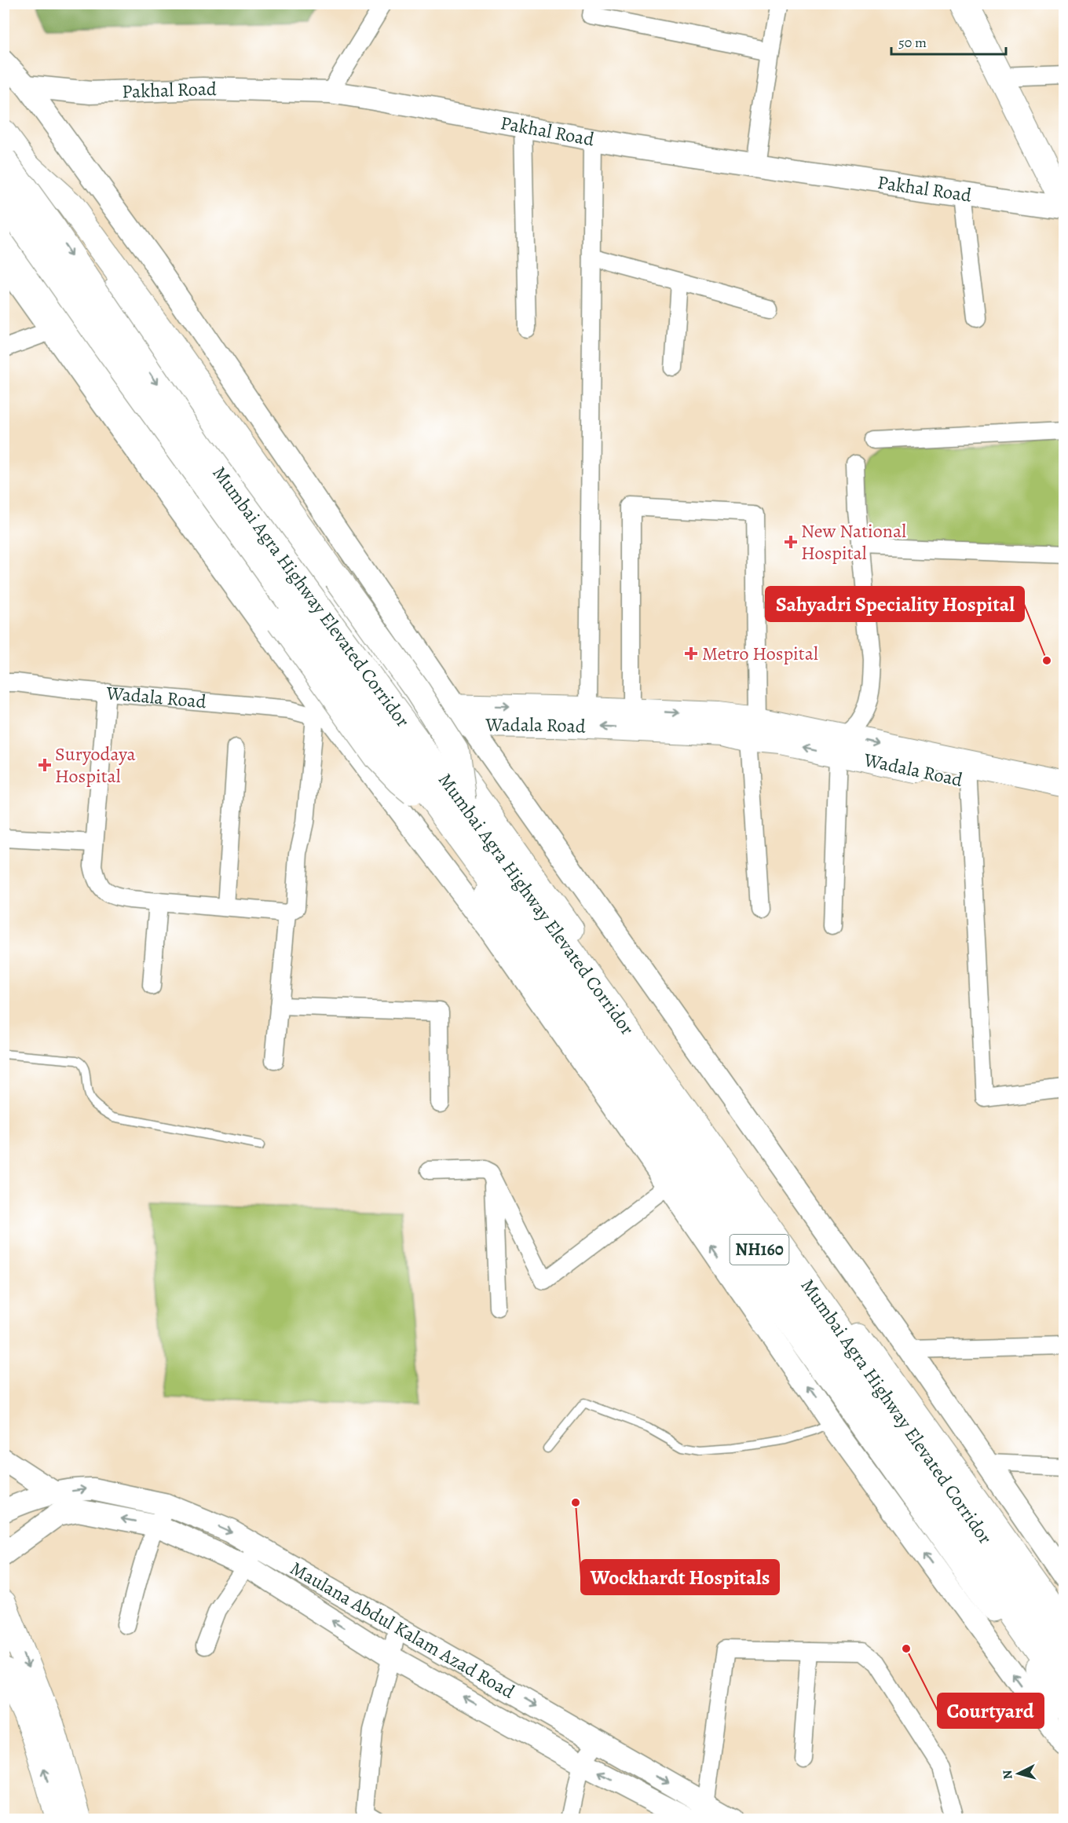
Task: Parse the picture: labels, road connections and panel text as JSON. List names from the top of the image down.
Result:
{
  "streets": {
    "main road": ["Mumbai Agra Highway Elevated Corridor", "Wadala Road", "NH160"],
    "street": ["Pakhal Road", "Maulana Abdul Kalam Azad Road"]
  },
  "places": {
    "health": ["New National Hospital", "Metro Hospital", "Suryodaya Hospital"],
    "other": ["Sahyadri Speciality Hospital", "Wockhardt Hospitals", "Courtyard"]
  },
  "scale_bar": "50 m",
  "north": "left"
}
